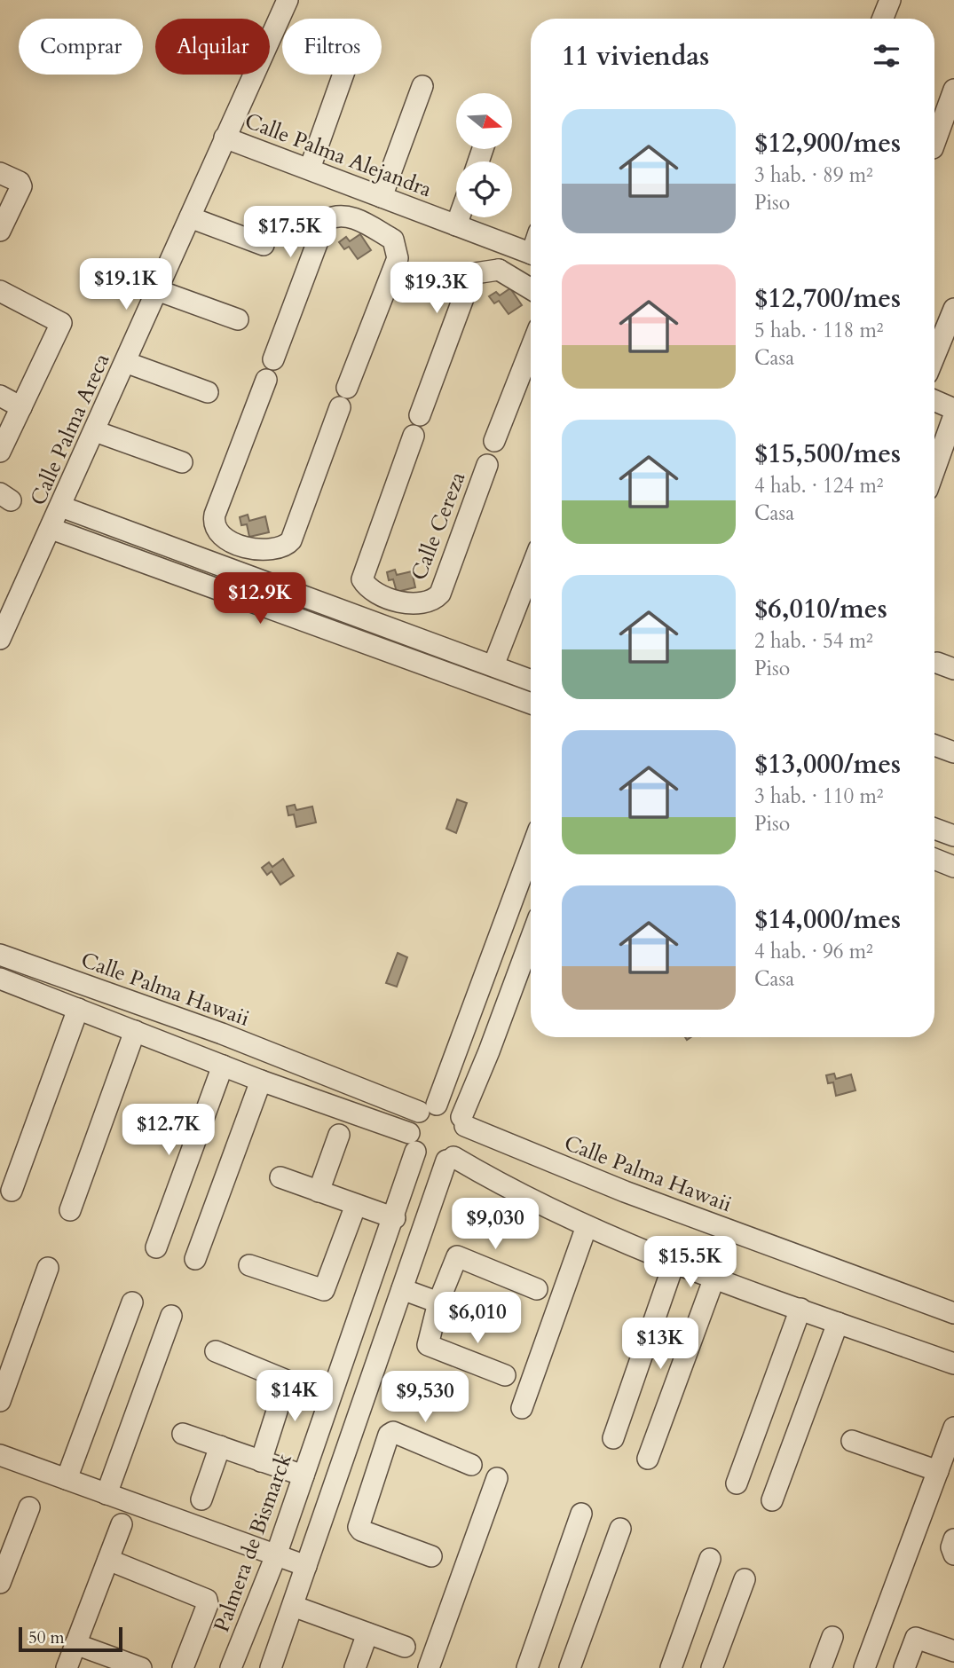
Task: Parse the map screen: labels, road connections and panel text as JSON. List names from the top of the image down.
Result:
{
  "streets": {
    "street": [
      "Calle Palma Alejandra",
      "Calle Palma Areca",
      "Calle Cereza",
      "Calle Palma Hawaii",
      "Palmera de Bismarck"
    ]
  },
  "crossings": [
    ["Calle Palma Alejandra", "Calle Palma Areca"],
    ["Calle Palma Hawaii", "Palmera de Bismarck"]
  ],
  "scale_bar": "50 m",
  "north": "right",
  "page": {
    "chip": ["Comprar", "Alquilar", "Filtros"],
    "heading": "11 viviendas",
    "list": [
      {
        "name": "$12,900/mes",
        "note": "3 hab. · 89 m² · Piso"
      },
      {
        "name": "$12,700/mes",
        "note": "5 hab. · 118 m² · Casa"
      },
      {
        "name": "$15,500/mes",
        "note": "4 hab. · 124 m² · Casa"
      },
      {
        "name": "$6,010/mes",
        "note": "2 hab. · 54 m² · Piso"
      },
      {
        "name": "$13,000/mes",
        "note": "3 hab. · 110 m² · Piso"
      },
      {
        "name": "$14,000/mes",
        "note": "4 hab. · 96 m² · Casa"
      }
    ],
    "price": [
      "$17.5K",
      "$19.1K",
      "$19.3K",
      "$12.9K",
      "$12.7K",
      "$9,030",
      "$15.5K",
      "$6,010",
      "$13K",
      "$14K",
      "$9,530"
    ],
    "scale": "50 m"
  }
}
